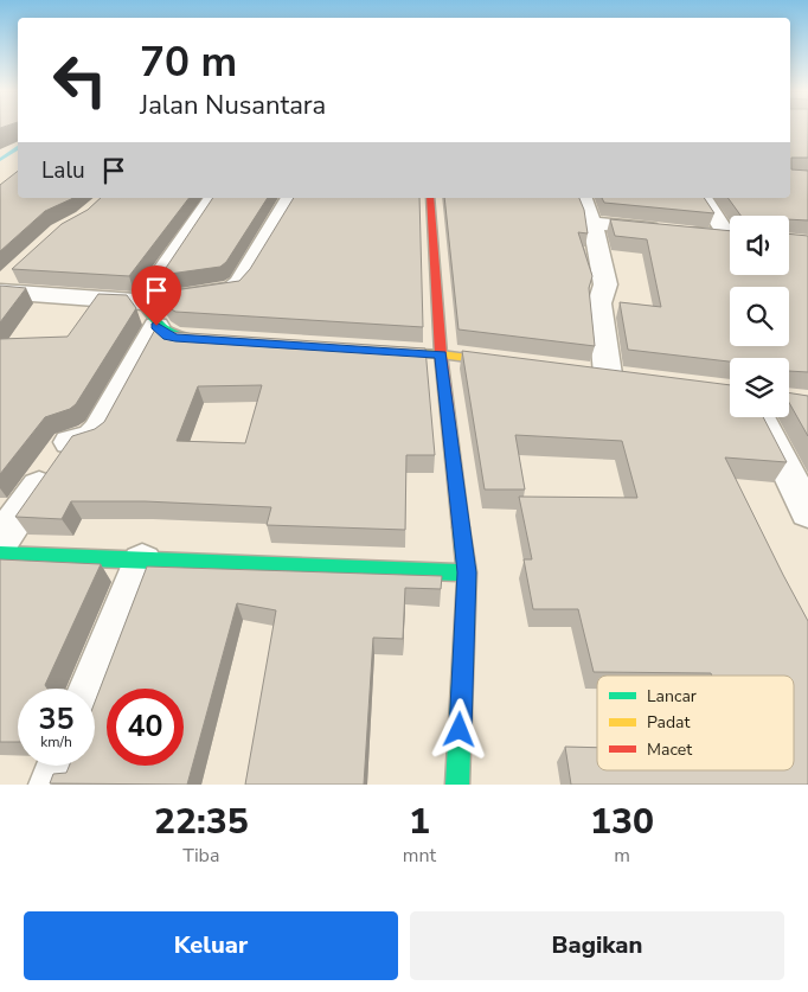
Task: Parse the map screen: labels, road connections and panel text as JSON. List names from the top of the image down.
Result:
{
  "legend": ["Lancar", "Padat", "Macet"],
  "page": {
    "turn": ["70 m", "Jalan Nusantara"],
    "then": "Lalu",
    "speed": "35 km/h",
    "limit": "40",
    "eta": [
      "22:35",
      "Tiba",
      "1",
      "mnt",
      "130",
      "m"
    ],
    "buttons": ["Keluar", "Bagikan"]
  }
}
